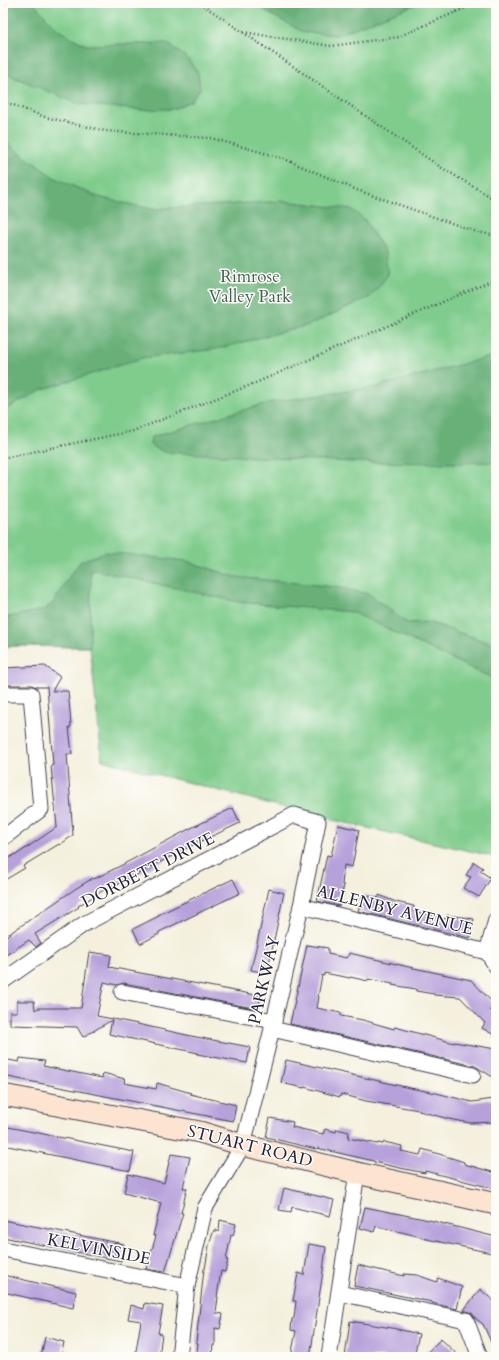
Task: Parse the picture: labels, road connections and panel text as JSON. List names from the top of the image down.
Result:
{
  "streets": {
    "street": [
      "DORBETT DRIVE",
      "ALLENBY AVENUE",
      "PARKWAY",
      "STUART ROAD",
      "KELVINSIDE"
    ]
  },
  "crossings": [
    ["DORBETT DRIVE", "PARKWAY"],
    ["ALLENBY AVENUE", "PARKWAY"],
    ["PARKWAY", "STUART ROAD"],
    ["PARKWAY", "KELVINSIDE"]
  ],
  "parks": ["Rimrose Valley Park"]
}
